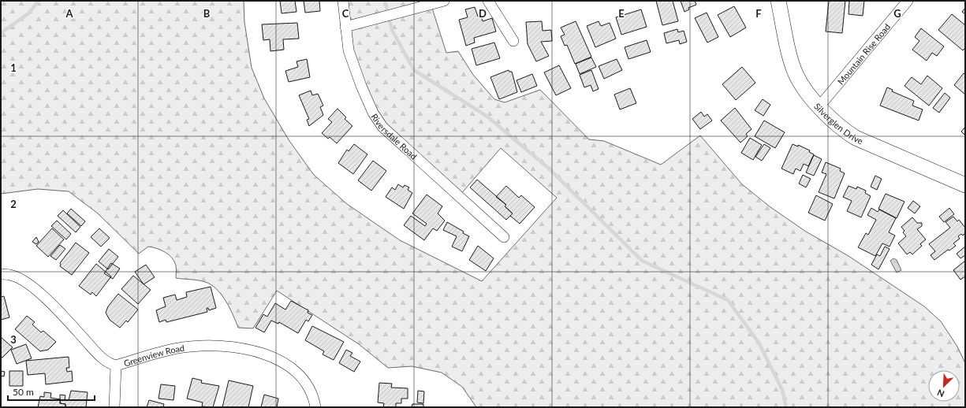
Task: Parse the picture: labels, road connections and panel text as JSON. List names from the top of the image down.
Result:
{
  "streets": {
    "street": [
      "Mountain Rise Road",
      "Silverglen Drive",
      "Riversdale Road",
      "Greenview Road"
    ]
  },
  "crossings": [
    ["Mountain Rise Road", "Silverglen Drive"]
  ],
  "scale_bar": "50 m",
  "north": "bottom left",
  "grid": {
    "columns": [
      "A",
      "B",
      "C",
      "D",
      "E",
      "F",
      "G"
    ],
    "rows": ["1", "2", "3"]
  }
}
